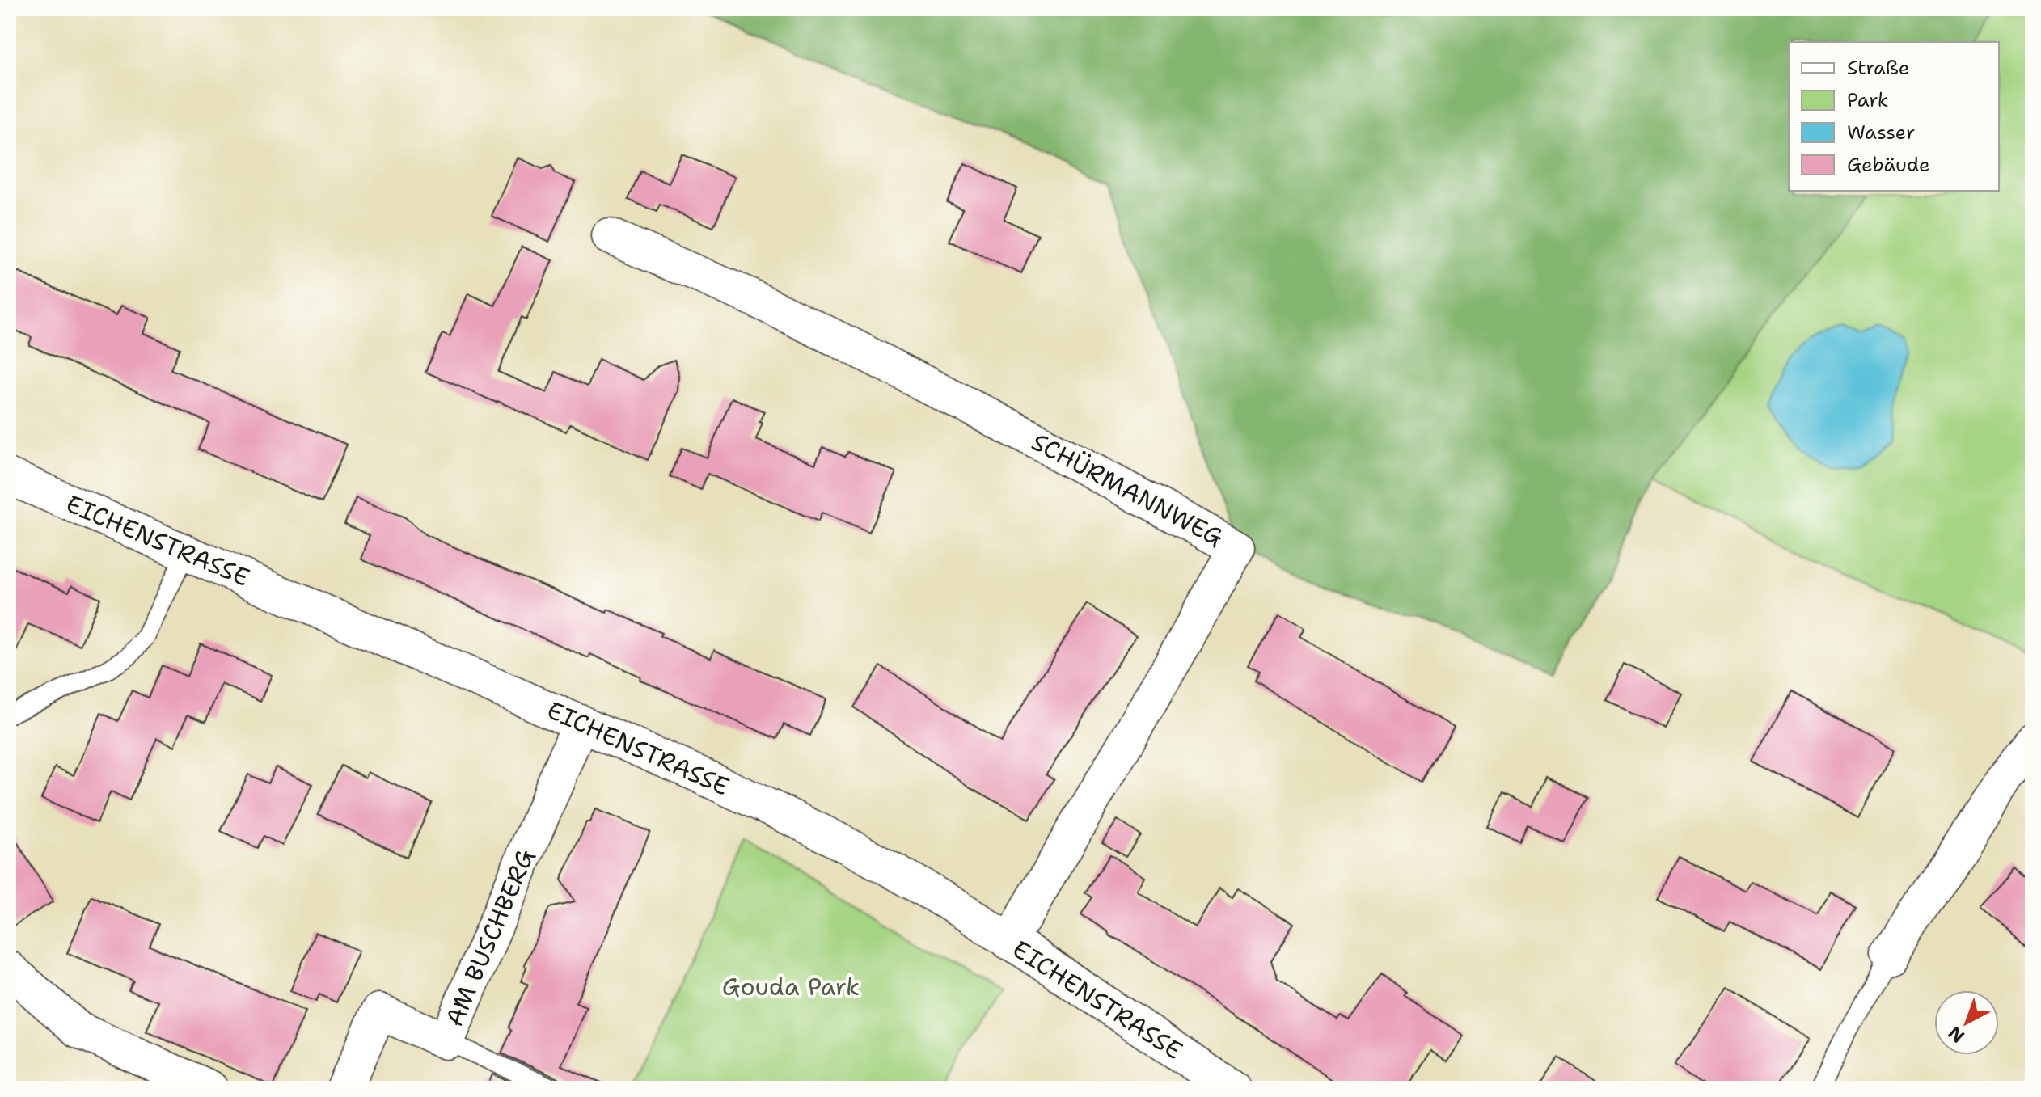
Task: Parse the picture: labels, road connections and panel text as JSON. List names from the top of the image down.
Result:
{
  "streets": {
    "street": ["SCHÜRMANNWEG", "EICHENSTRASSE", "AM BUSCHBERG"]
  },
  "crossings": [
    ["SCHÜRMANNWEG", "EICHENSTRASSE"],
    ["EICHENSTRASSE", "AM BUSCHBERG"]
  ],
  "parks": ["Gouda Park"],
  "legend": [
    "Straße",
    "Park",
    "Wasser",
    "Gebäude"
  ],
  "north": "bottom left"
}
